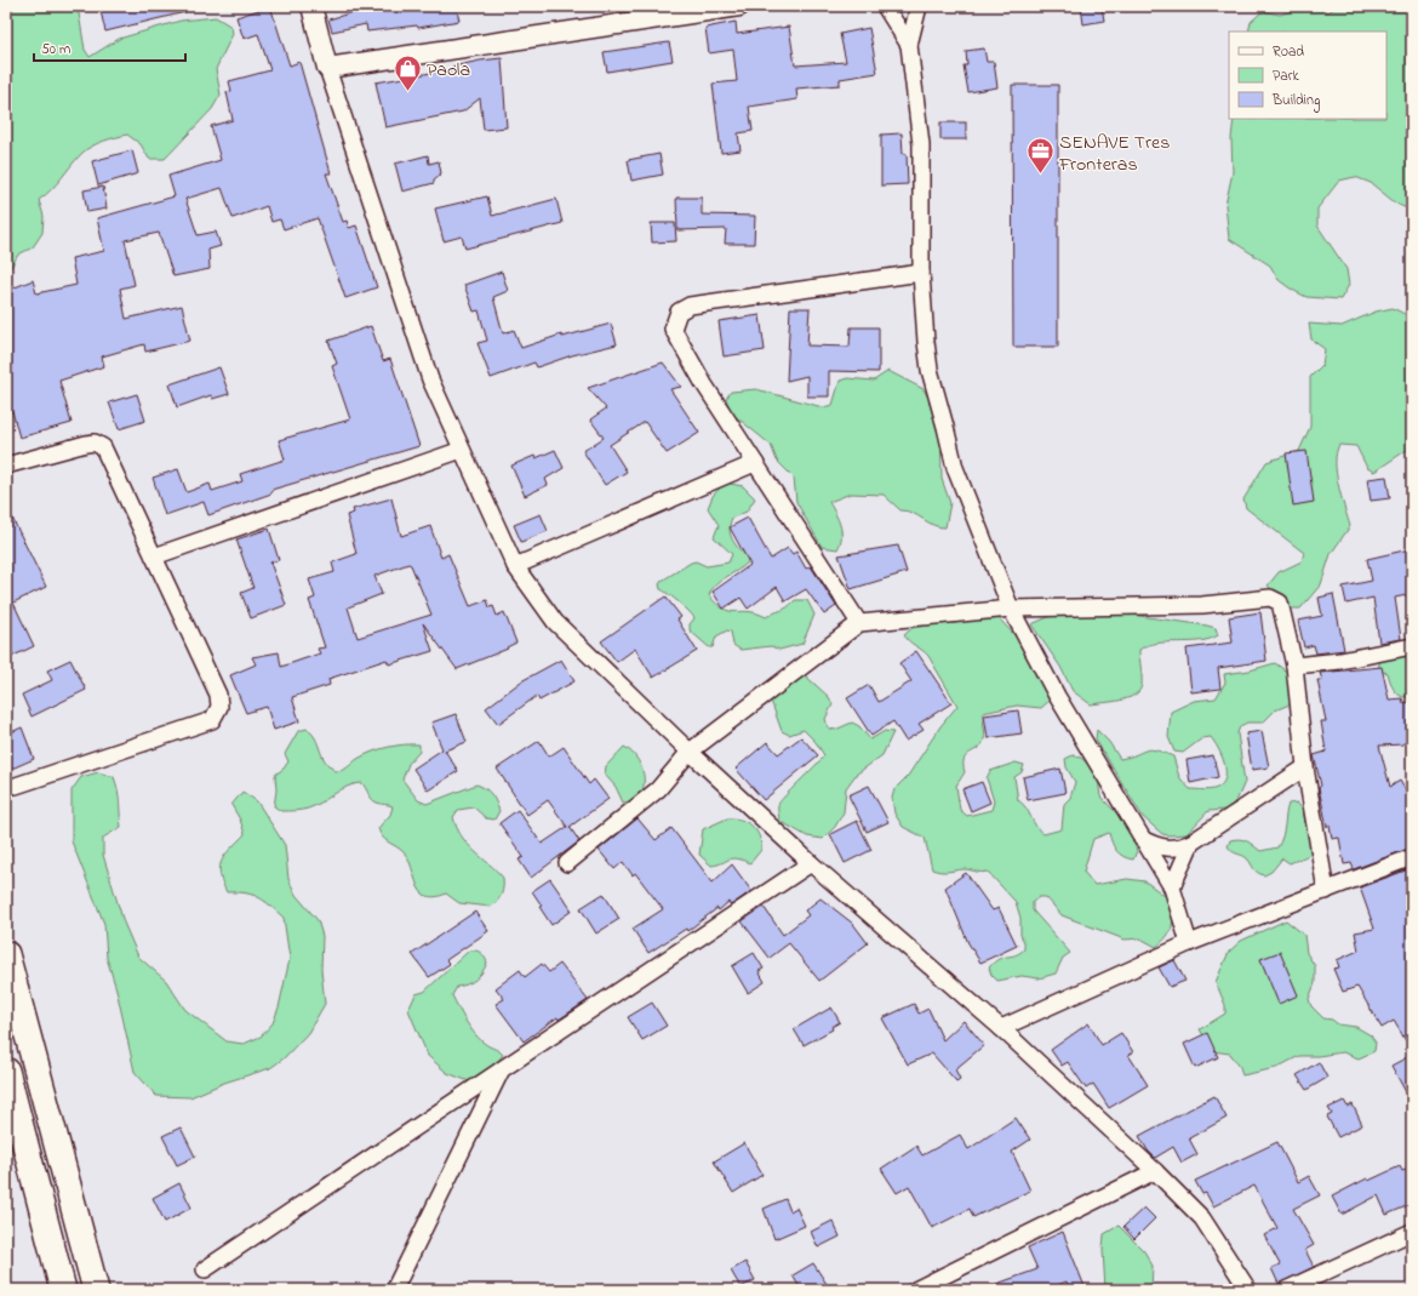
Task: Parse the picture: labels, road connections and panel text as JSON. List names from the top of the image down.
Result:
{
  "places": {
    "shop": ["Paola"],
    "office": ["SENAVE Tres Fronteras"]
  },
  "legend": ["Road", "Park", "Building"],
  "scale_bar": "50 m"
}
